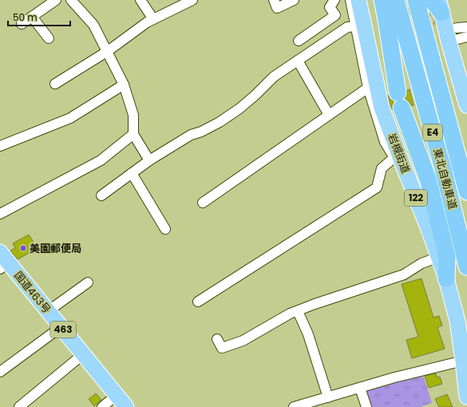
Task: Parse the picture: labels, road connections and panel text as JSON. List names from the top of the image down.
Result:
{
  "streets": {
    "highway": [
      "E4",
      "岩槻街道",
      "東北自動車道",
      "122",
      "国道463号",
      "463"
    ]
  },
  "places": ["美園郵便局"],
  "scale_bar": "50 m"
}
